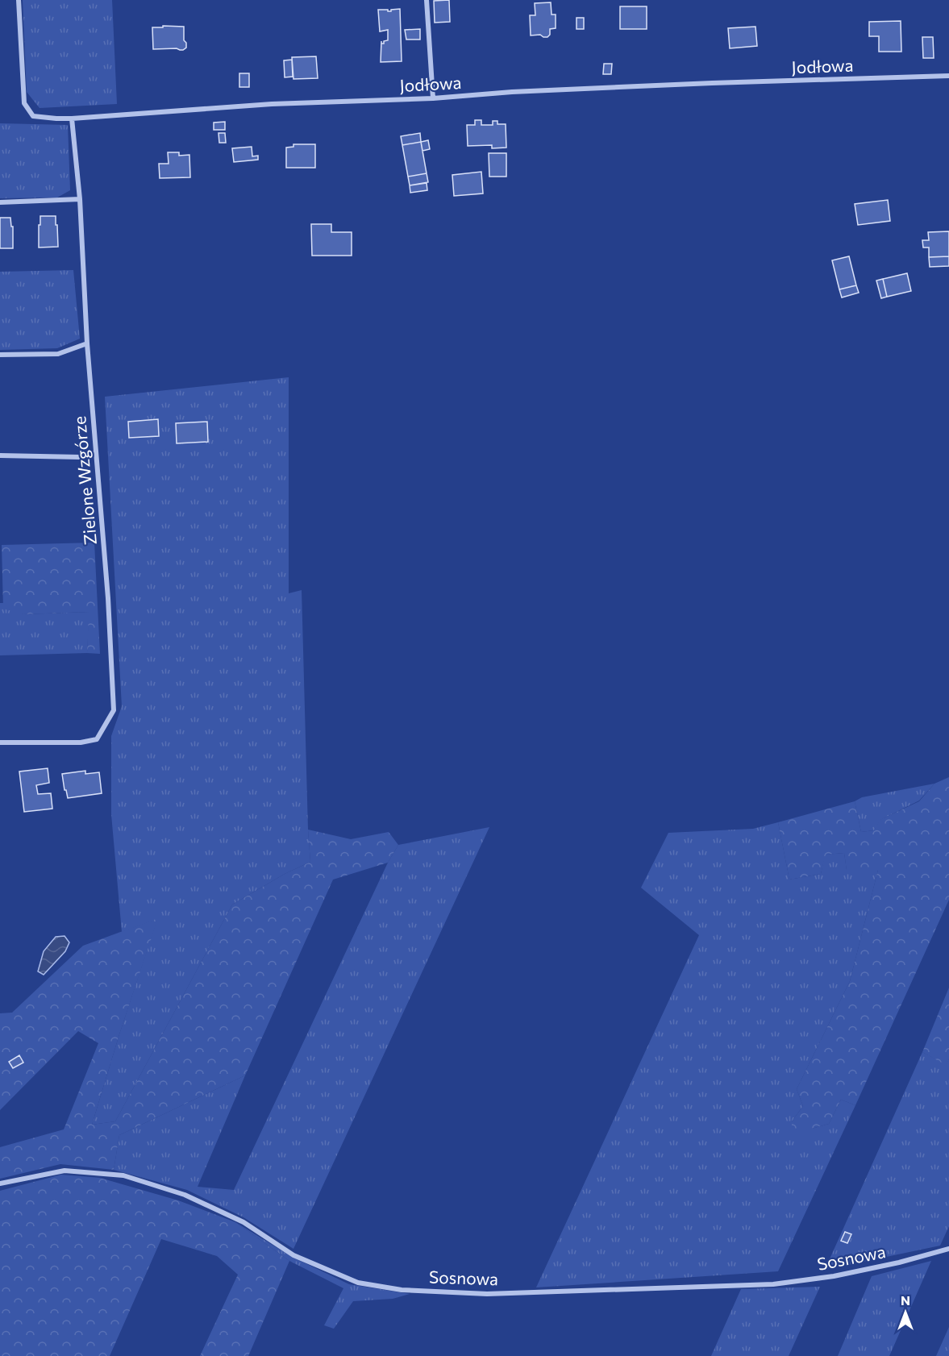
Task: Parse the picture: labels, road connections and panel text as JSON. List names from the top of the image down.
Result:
{
  "streets": {
    "street": ["Jodłowa", "Zielone Wzgórze", "Sosnowa"]
  },
  "crossings": [
    ["Jodłowa", "Zielone Wzgórze"]
  ],
  "north": "top"
}
